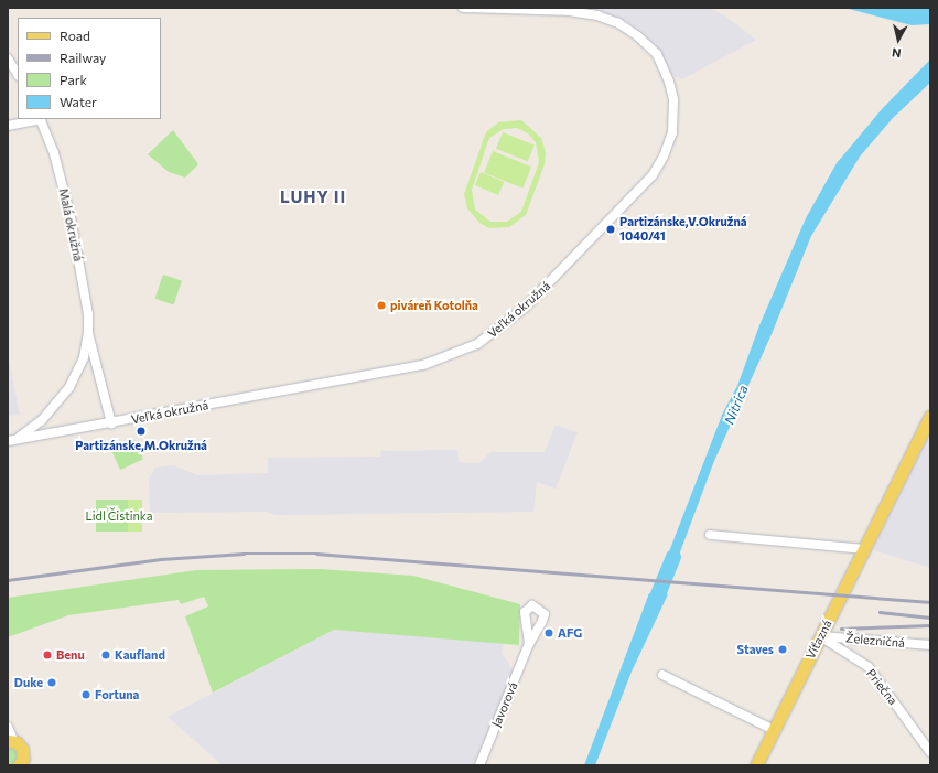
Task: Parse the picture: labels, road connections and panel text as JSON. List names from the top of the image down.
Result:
{
  "streets": {
    "main road": ["Víťazná"],
    "street": [
      "Malá okružná",
      "Veľká okružná",
      "Železničná",
      "Priečna",
      "Javorová"
    ]
  },
  "crossings": [
    ["Malá okružná", "Veľká okružná"],
    ["Víťazná", "Železničná"],
    ["Víťazná", "Priečna"],
    ["Železničná", "Priečna"]
  ],
  "districts": ["LUHY II"],
  "water": ["Nitrica"],
  "parks": ["Lidl Čistinka"],
  "places": [
    "Partizánske,V.Okružná 1040/41",
    "piváreň Kotolňa",
    "Partizánske,M.Okružná",
    "AFG",
    "Staves",
    "Benu",
    "Kaufland",
    "Duke",
    "Fortuna"
  ],
  "legend": [
    "Road",
    "Railway",
    "Park",
    "Water"
  ],
  "north": "bottom"
}
